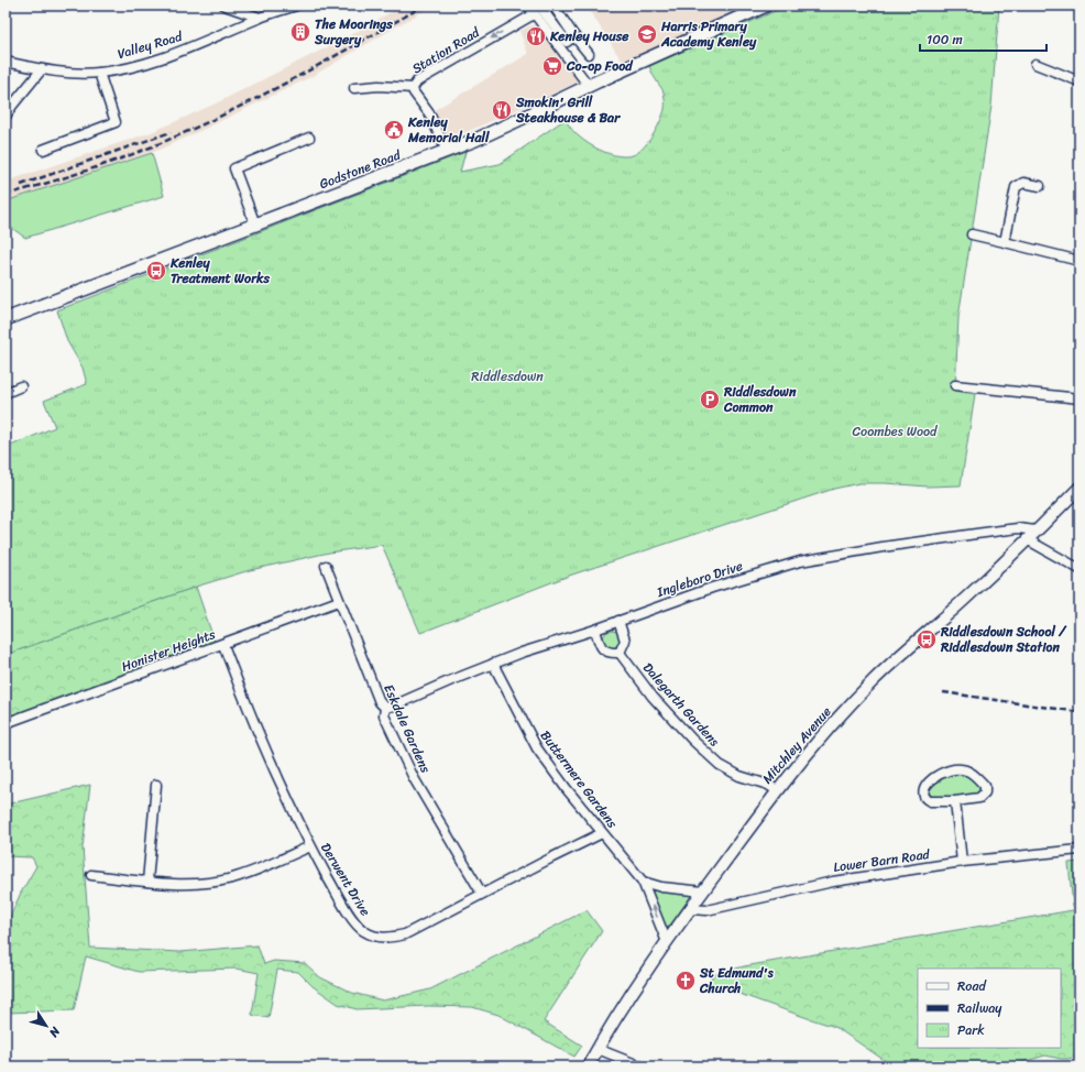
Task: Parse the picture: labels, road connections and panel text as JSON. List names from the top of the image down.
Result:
{
  "streets": {
    "highway": ["Godstone Road"],
    "main road": ["Mitchley Avenue"],
    "street": [
      "Valley Road",
      "Station Road",
      "Ingleboro Drive",
      "Honister Heights",
      "Dalegarth Gardens",
      "Eskdale Gardens",
      "Buttermere Gardens",
      "Lower Barn Road",
      "Derwent Drive"
    ]
  },
  "crossings": [
    ["Station Road", "Godstone Road"],
    ["Ingleboro Drive", "Eskdale Gardens"],
    ["Ingleboro Drive", "Mitchley Avenue"],
    ["Ingleboro Drive", "Buttermere Gardens"],
    ["Honister Heights", "Eskdale Gardens"],
    ["Honister Heights", "Derwent Drive"],
    ["Dalegarth Gardens", "Mitchley Avenue"],
    ["Eskdale Gardens", "Derwent Drive"],
    ["Mitchley Avenue", "Buttermere Gardens"],
    ["Mitchley Avenue", "Lower Barn Road"],
    ["Buttermere Gardens", "Derwent Drive"]
  ],
  "one_way": ["Station Road"],
  "parks": ["Riddlesdown", "Coombes Wood"],
  "places": {
    "building": ["The Moorings Surgery"],
    "school or university": ["Harris Primary Academy Kenley"],
    "restaurant": ["Kenley House", "Smokin' Grill Steakhouse & Bar"],
    "supermarket": ["Co-op Food"],
    "public building": ["Kenley Memorial Hall"],
    "bus stop": ["Kenley Treatment Works", "Riddlesdown School / Riddlesdown Station"],
    "parking": ["Riddlesdown Common"],
    "church": ["St Edmund's Church"]
  },
  "legend": ["Road", "Railway", "Park"],
  "scale_bar": "100 m",
  "north": "bottom right"
}
